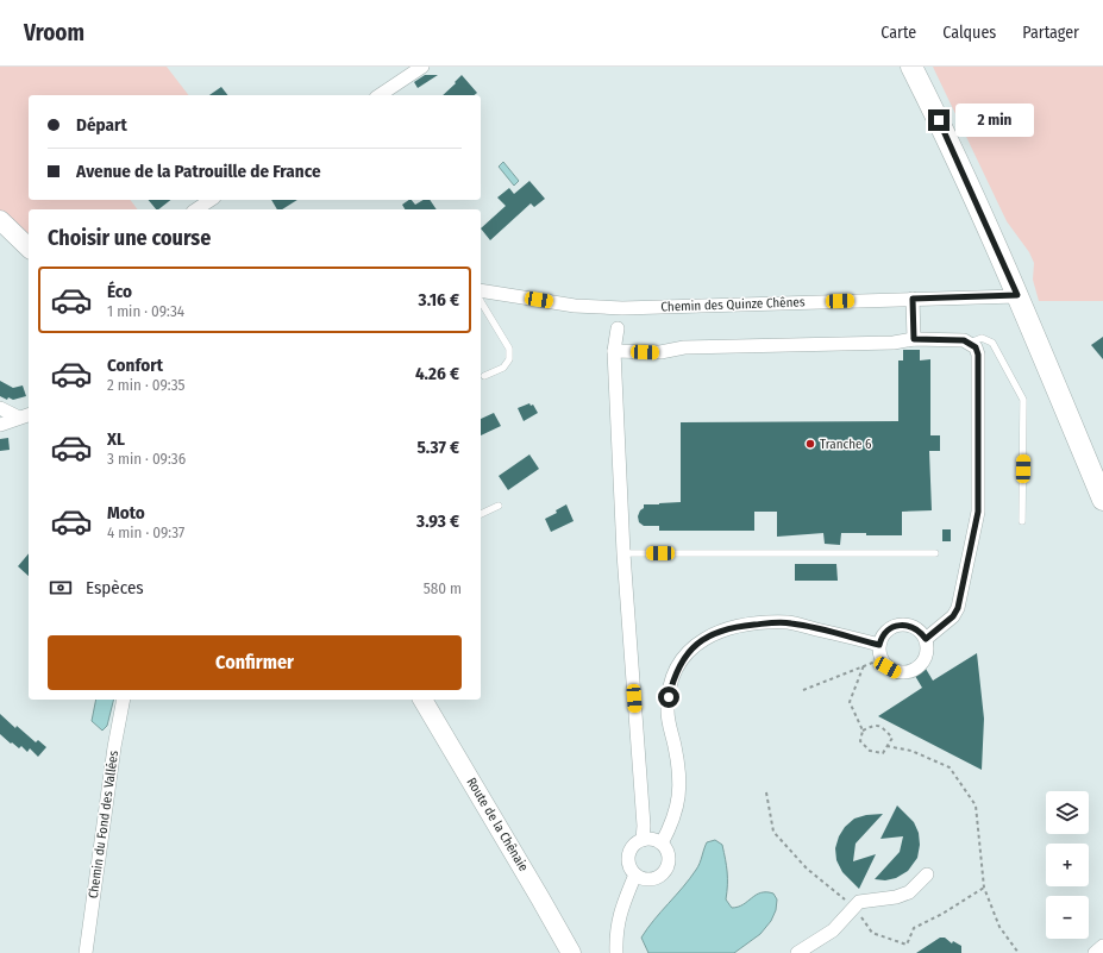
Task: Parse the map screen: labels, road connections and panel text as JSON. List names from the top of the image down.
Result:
{
  "streets": {
    "street": ["Chemin des Quinze Chênes", "Chemin du Fond des Vallées", "Route de la Chênaie"]
  },
  "places": ["Tranche 6"],
  "page": {
    "header": "Vroom",
    "nav": ["Carte", "Calques", "Partager"],
    "banner": ["Départ", "Avenue de la Patrouille de France"],
    "bubble": "2 min",
    "heading": "Choisir une course",
    "list": [
      {
        "name": "Éco",
        "note": "1 min · 09:34",
        "value": "3.16 €"
      },
      {
        "name": "Confort",
        "note": "2 min · 09:35",
        "value": "4.26 €"
      },
      {
        "name": "XL",
        "note": "3 min · 09:36",
        "value": "5.37 €"
      },
      {
        "name": "Moto",
        "note": "4 min · 09:37",
        "value": "3.93 €"
      }
    ],
    "pay": ["Espèces", "580 m"],
    "buttons": "Confirmer",
    "map_buttons": ["+", "−"]
  }
}
